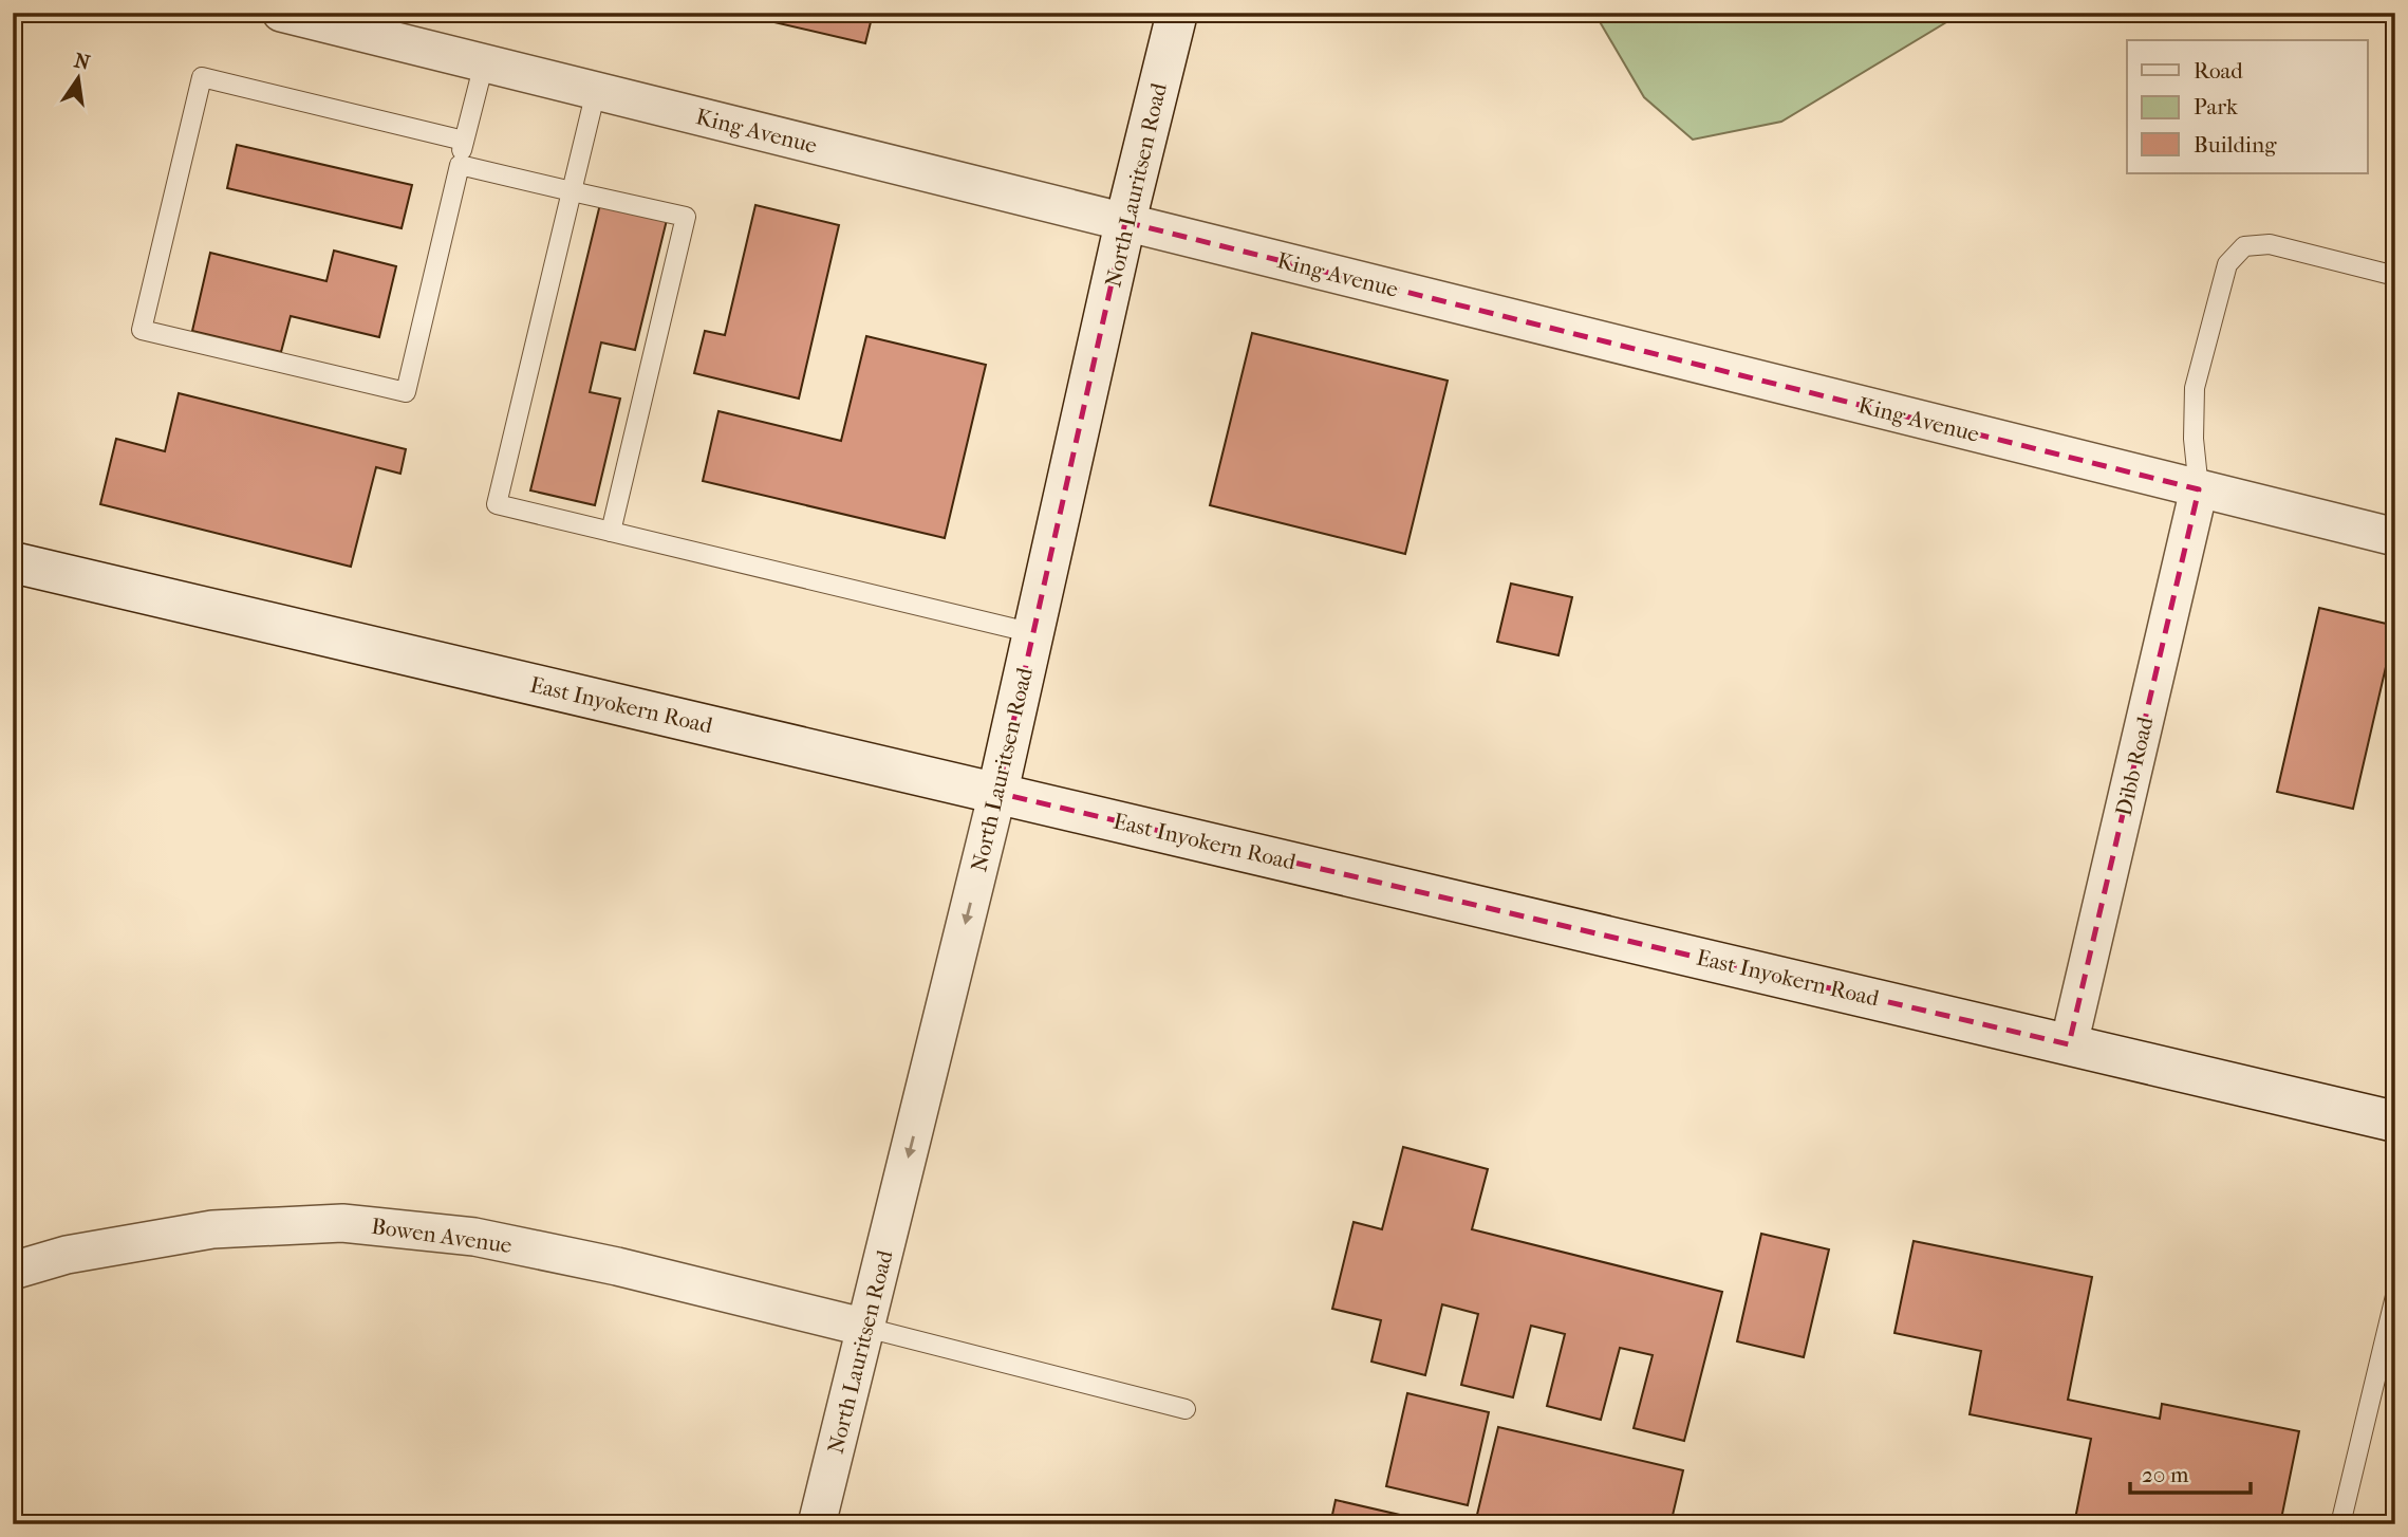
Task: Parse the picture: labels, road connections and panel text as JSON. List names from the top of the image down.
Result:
{
  "streets": {
    "street": [
      "King Avenue",
      "North Lauritsen Road",
      "East Inyokern Road",
      "Dibb Road",
      "Bowen Avenue"
    ]
  },
  "crossings": [
    ["King Avenue", "North Lauritsen Road"],
    ["King Avenue", "Dibb Road"],
    ["North Lauritsen Road", "East Inyokern Road"],
    ["North Lauritsen Road", "Bowen Avenue"],
    ["East Inyokern Road", "Dibb Road"]
  ],
  "one_way": ["North Lauritsen Road"],
  "legend": ["Road", "Park", "Building"],
  "scale_bar": "20 m",
  "north": "top"
}
